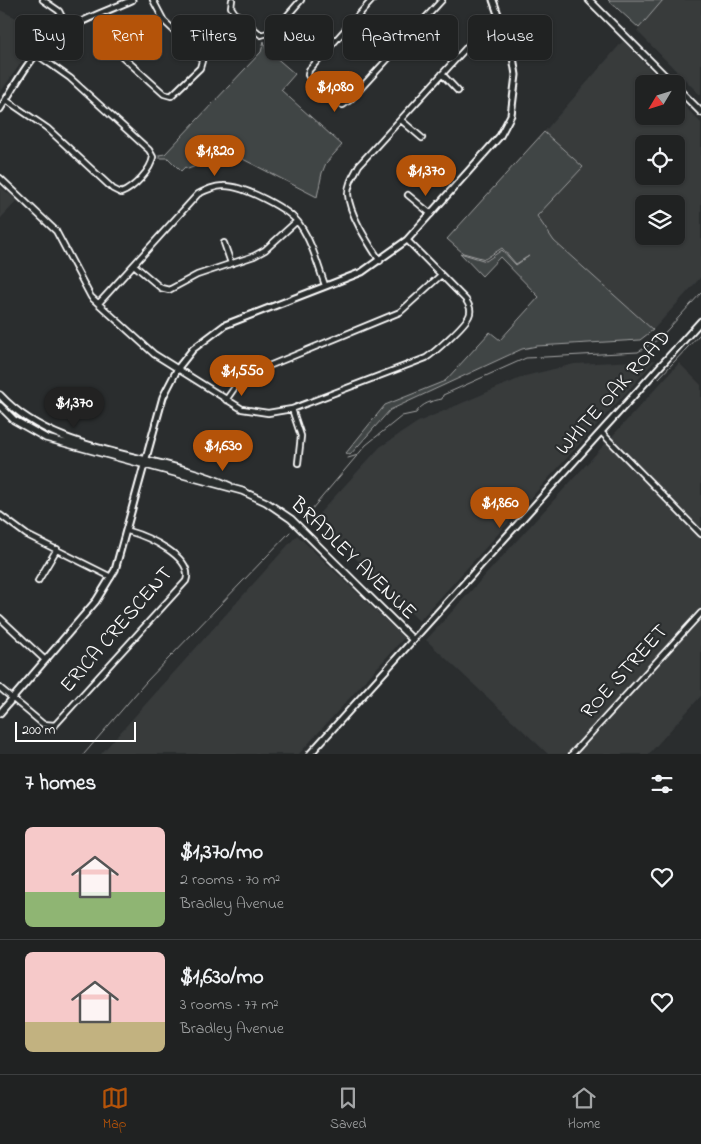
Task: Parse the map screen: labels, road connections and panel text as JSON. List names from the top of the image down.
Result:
{
  "streets": {
    "main road": ["BRADLEY AVENUE"],
    "street": ["WHITE OAK ROAD", "ERICA CRESCENT", "ROE STREET"]
  },
  "crossings": [
    ["WHITE OAK ROAD", "BRADLEY AVENUE"]
  ],
  "scale_bar": "200 m",
  "north": "bottom left",
  "page": {
    "chip": [
      "Buy",
      "Rent",
      "Filters",
      "New",
      "Apartment",
      "House"
    ],
    "price": [
      "$1,080",
      "$1,820",
      "$1,370",
      "$1,550",
      "$1,370",
      "$1,630",
      "$1,860"
    ],
    "scale": "200 m",
    "heading": "7 homes",
    "list": [
      {
        "name": "$1,370/mo",
        "note": "2 rooms · 70 m² · Bradley Avenue"
      },
      {
        "name": "$1,630/mo",
        "note": "3 rooms · 77 m² · Bradley Avenue"
      }
    ],
    "tabs": ["Map", "Saved", "Home"]
  }
}
